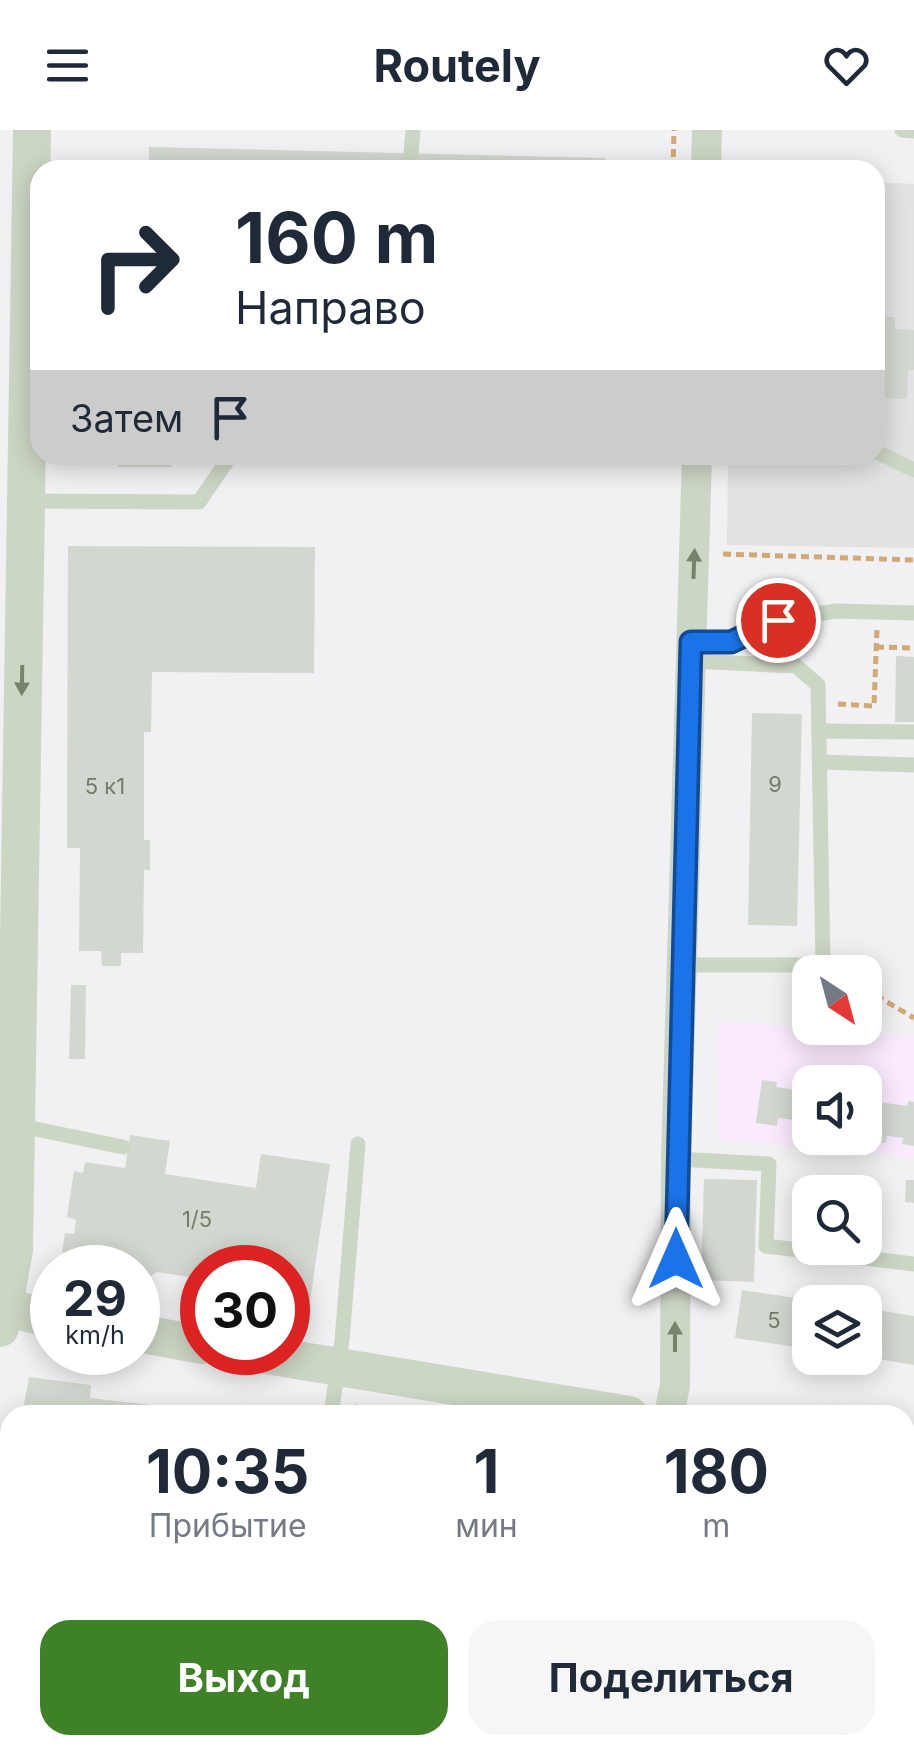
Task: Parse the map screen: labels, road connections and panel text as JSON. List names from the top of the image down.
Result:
{
  "house_numbers": [
    "9",
    "5 к1",
    "1/5",
    "5"
  ],
  "north": "bottom right",
  "page": {
    "header": "Routely",
    "turn": ["160 m", "Направо"],
    "then": "Затем",
    "speed": "29 km/h",
    "limit": "30",
    "eta": [
      "10:35",
      "Прибытие",
      "1",
      "мин",
      "180",
      "m"
    ],
    "buttons": ["Выход", "Поделиться"]
  }
}
